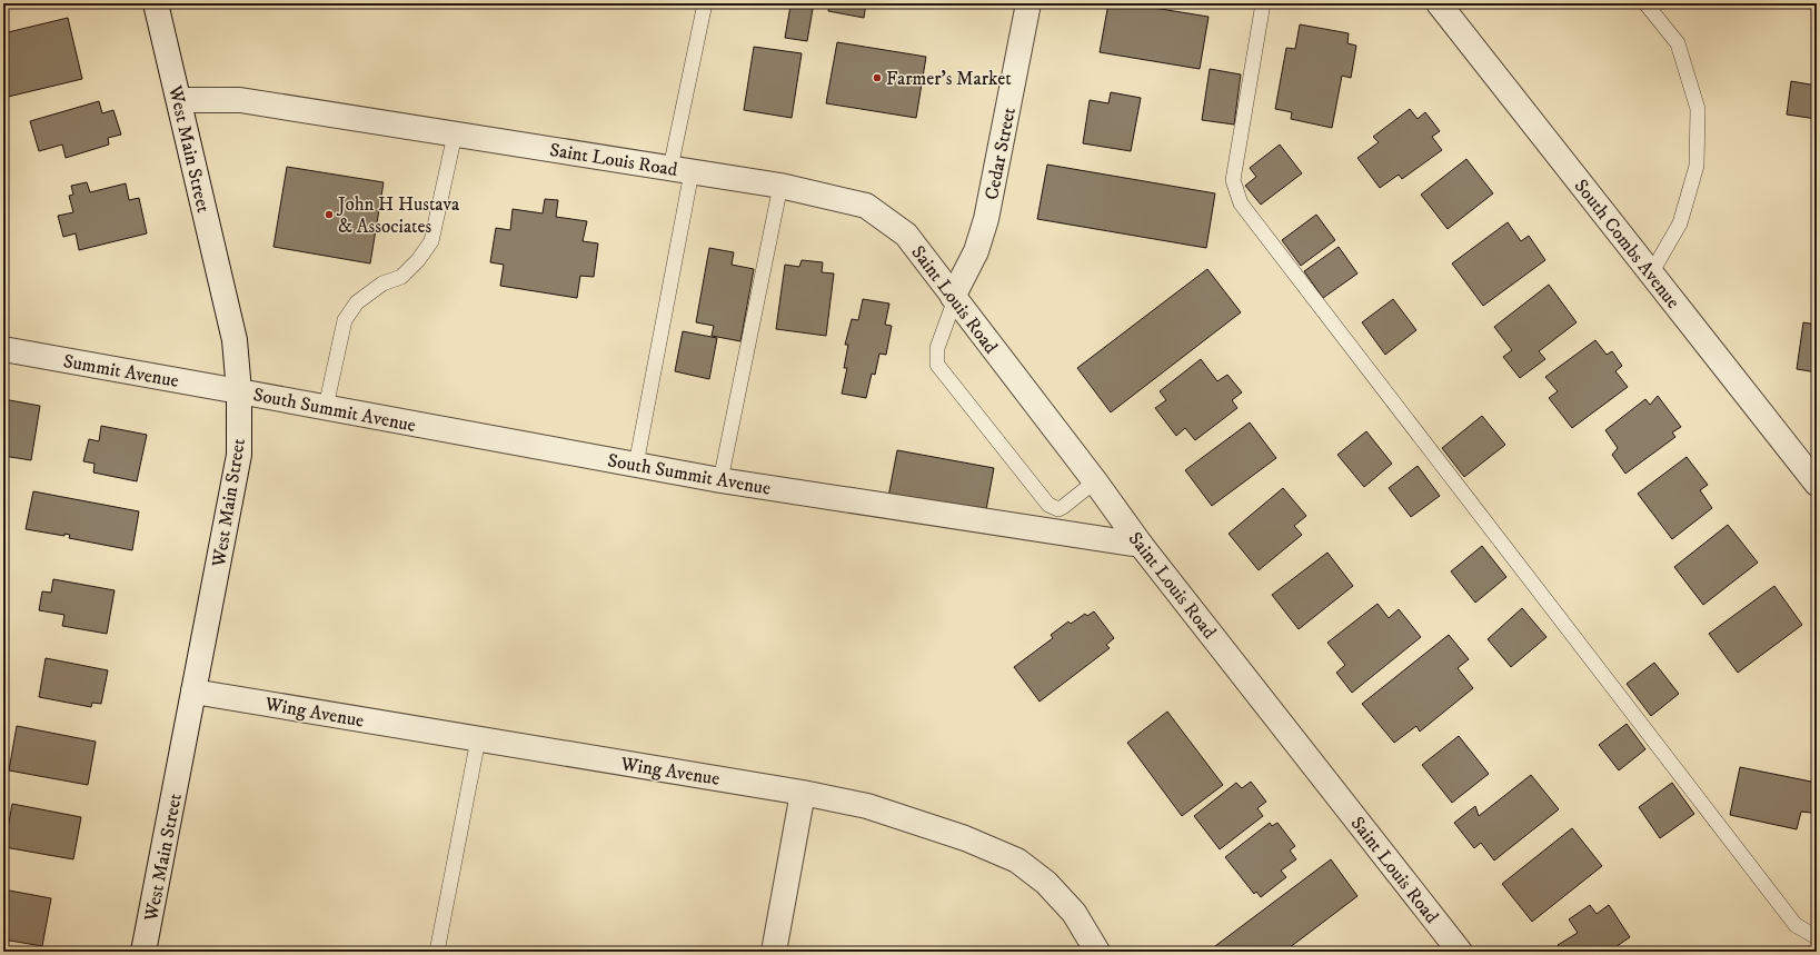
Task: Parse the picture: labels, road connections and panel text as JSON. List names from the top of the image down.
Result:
{
  "streets": {
    "street": [
      "West Main Street",
      "Cedar Street",
      "Saint Louis Road",
      "South Combs Avenue",
      "Summit Avenue",
      "South Summit Avenue",
      "Wing Avenue"
    ]
  },
  "crossings": [
    ["West Main Street", "Saint Louis Road"],
    ["West Main Street", "Summit Avenue"],
    ["West Main Street", "South Summit Avenue"],
    ["West Main Street", "Wing Avenue"],
    ["Cedar Street", "Saint Louis Road"],
    ["Saint Louis Road", "South Summit Avenue"],
    ["Summit Avenue", "South Summit Avenue"]
  ],
  "places": ["Farmer's Market", "John H Hustava & Associates"]
}
